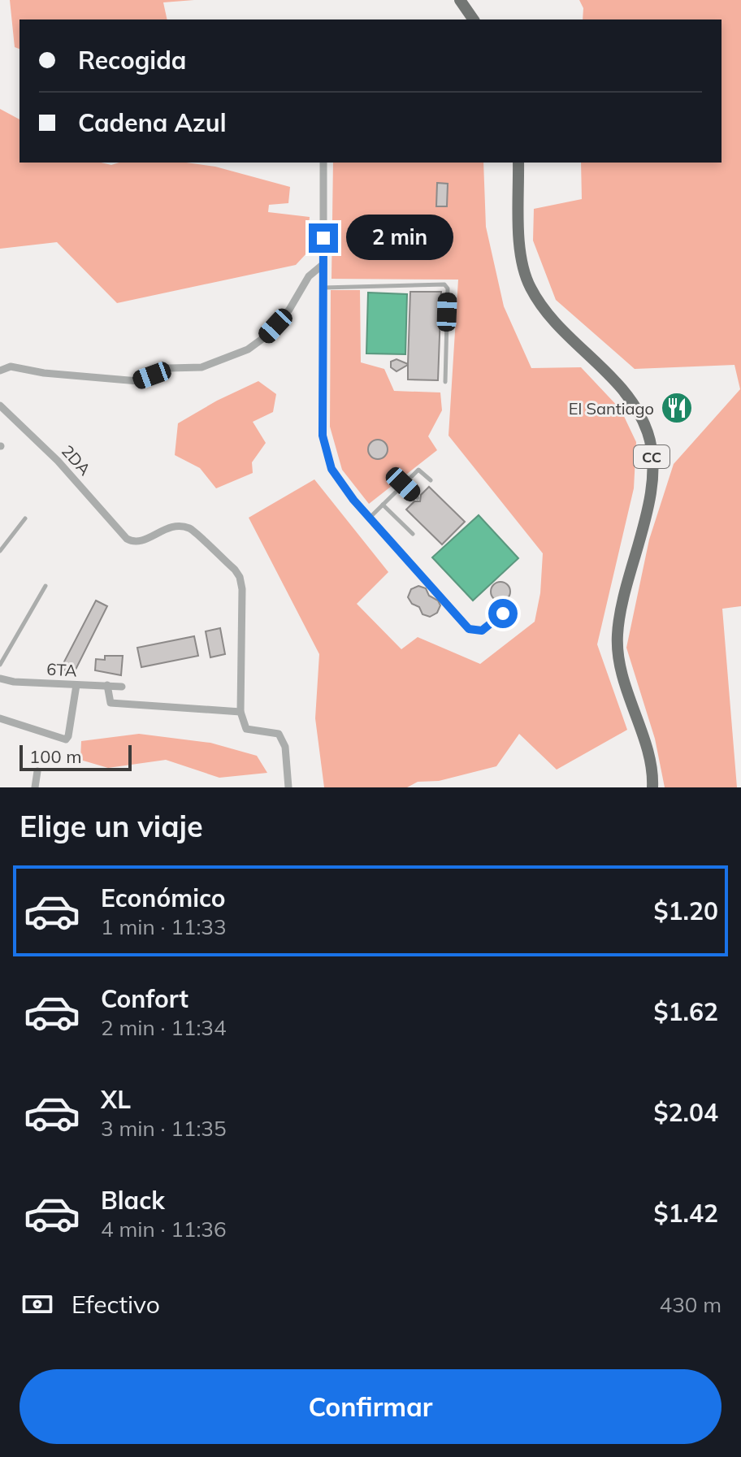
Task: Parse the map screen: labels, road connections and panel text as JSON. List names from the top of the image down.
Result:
{
  "streets": {
    "main road": ["CC"],
    "street": ["2DA", "6TA"]
  },
  "places": {
    "restaurant": ["El Santiago"]
  },
  "scale_bar": "100 m",
  "page": {
    "banner": ["Recogida", "Cadena Azul"],
    "bubble": "2 min",
    "scale": "100 m",
    "heading": "Elige un viaje",
    "list": [
      {
        "name": "Económico",
        "note": "1 min · 11:33",
        "value": "$1.20"
      },
      {
        "name": "Confort",
        "note": "2 min · 11:34",
        "value": "$1.62"
      },
      {
        "name": "XL",
        "note": "3 min · 11:35",
        "value": "$2.04"
      },
      {
        "name": "Black",
        "note": "4 min · 11:36",
        "value": "$1.42"
      }
    ],
    "pay": ["Efectivo", "430 m"],
    "buttons": "Confirmar"
  }
}
